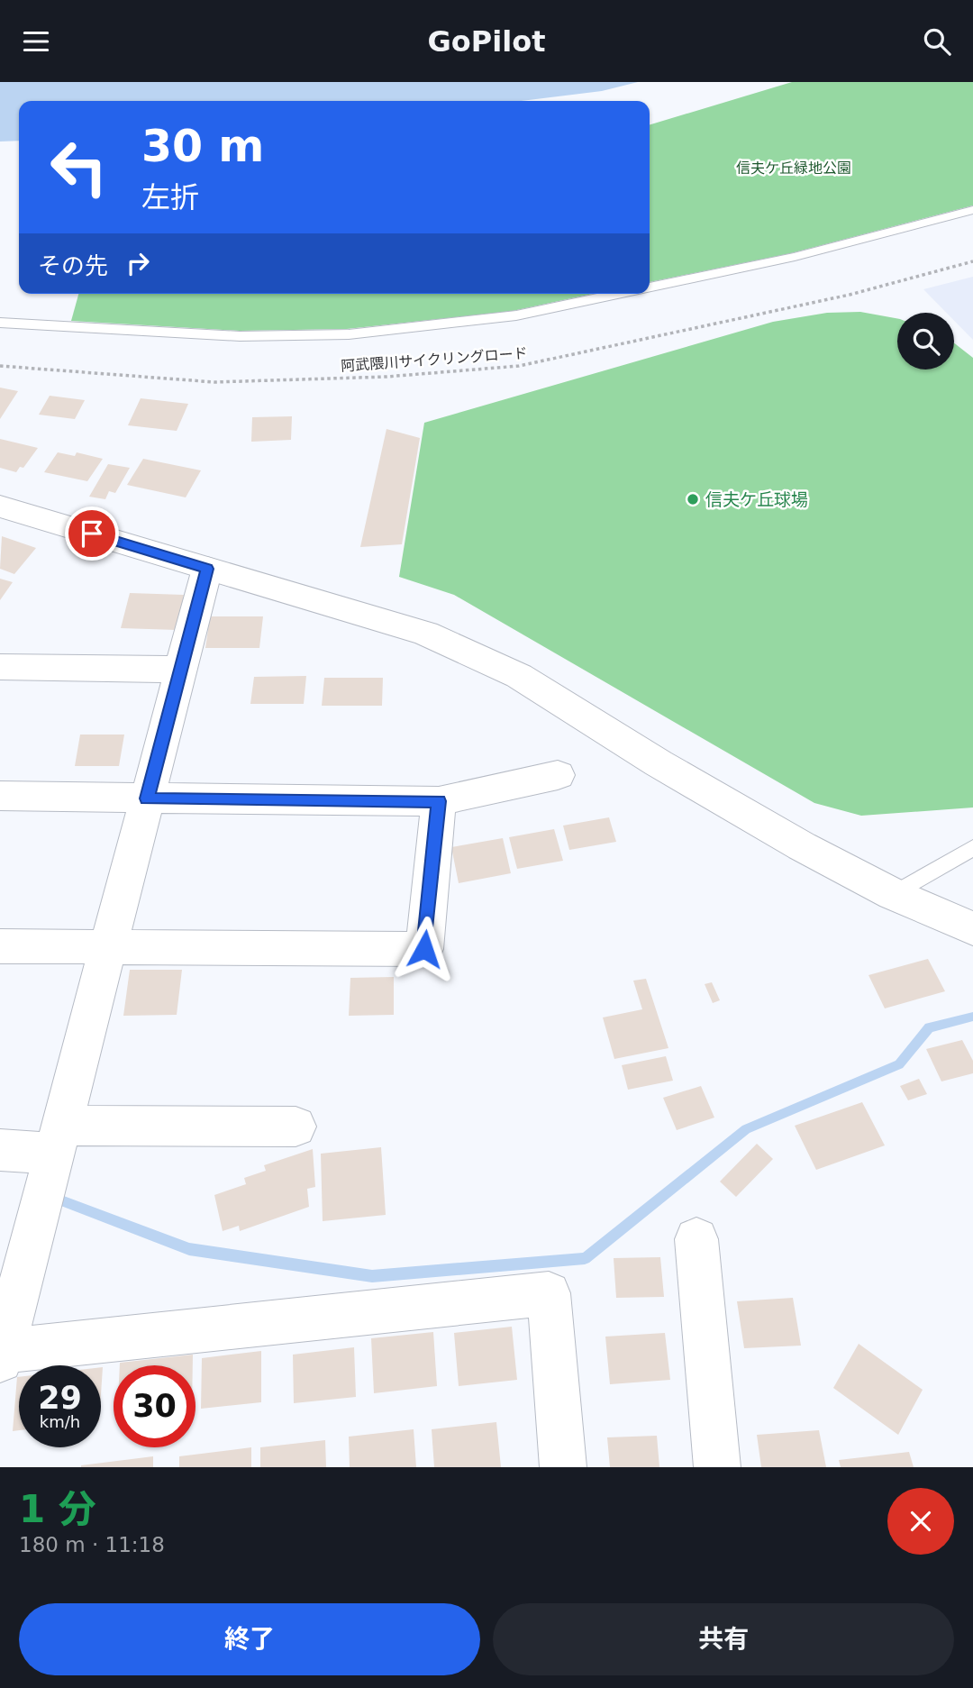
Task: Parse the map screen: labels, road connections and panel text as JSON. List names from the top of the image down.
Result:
{
  "streets": {
    "path": ["阿武隈川サイクリングロード"]
  },
  "parks": ["信夫ケ丘緑地公園"],
  "places": ["信夫ケ丘球場"],
  "page": {
    "header": "GoPilot",
    "turn": ["30 m", "左折"],
    "then": "その先",
    "speed": "29 km/h",
    "limit": "30",
    "heading": ["1 分", "180 m · 11:18"],
    "buttons": ["終了", "共有"]
  }
}
